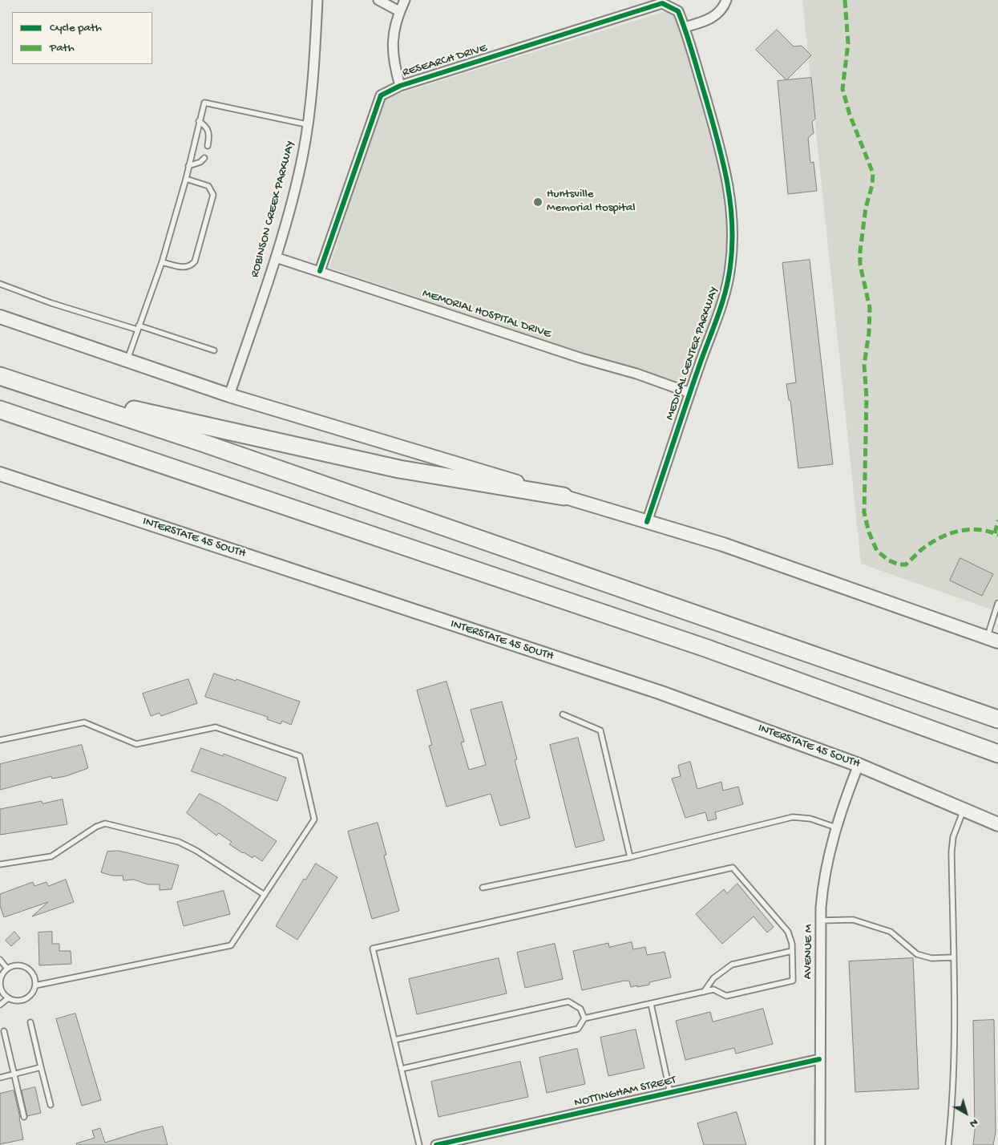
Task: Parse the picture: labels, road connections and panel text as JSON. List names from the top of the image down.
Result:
{
  "streets": {
    "main road": ["INTERSTATE 45 SOUTH"],
    "street": [
      "RESEARCH DRIVE",
      "ROBINSON CREEK PARKWAY",
      "MEMORIAL HOSPITAL DRIVE",
      "MEDICAL CENTER PARKWAY",
      "AVENUE M",
      "NOTTINGHAM STREET"
    ]
  },
  "crossings": [
    ["RESEARCH DRIVE", "MEMORIAL HOSPITAL DRIVE"],
    ["RESEARCH DRIVE", "MEDICAL CENTER PARKWAY"],
    ["ROBINSON CREEK PARKWAY", "MEMORIAL HOSPITAL DRIVE"],
    ["MEMORIAL HOSPITAL DRIVE", "MEDICAL CENTER PARKWAY"],
    ["INTERSTATE 45 SOUTH", "AVENUE M"],
    ["AVENUE M", "NOTTINGHAM STREET"]
  ],
  "places": ["Huntsville Memorial Hospital"],
  "legend": ["Cycle path", "Path"],
  "north": "bottom right"
}
